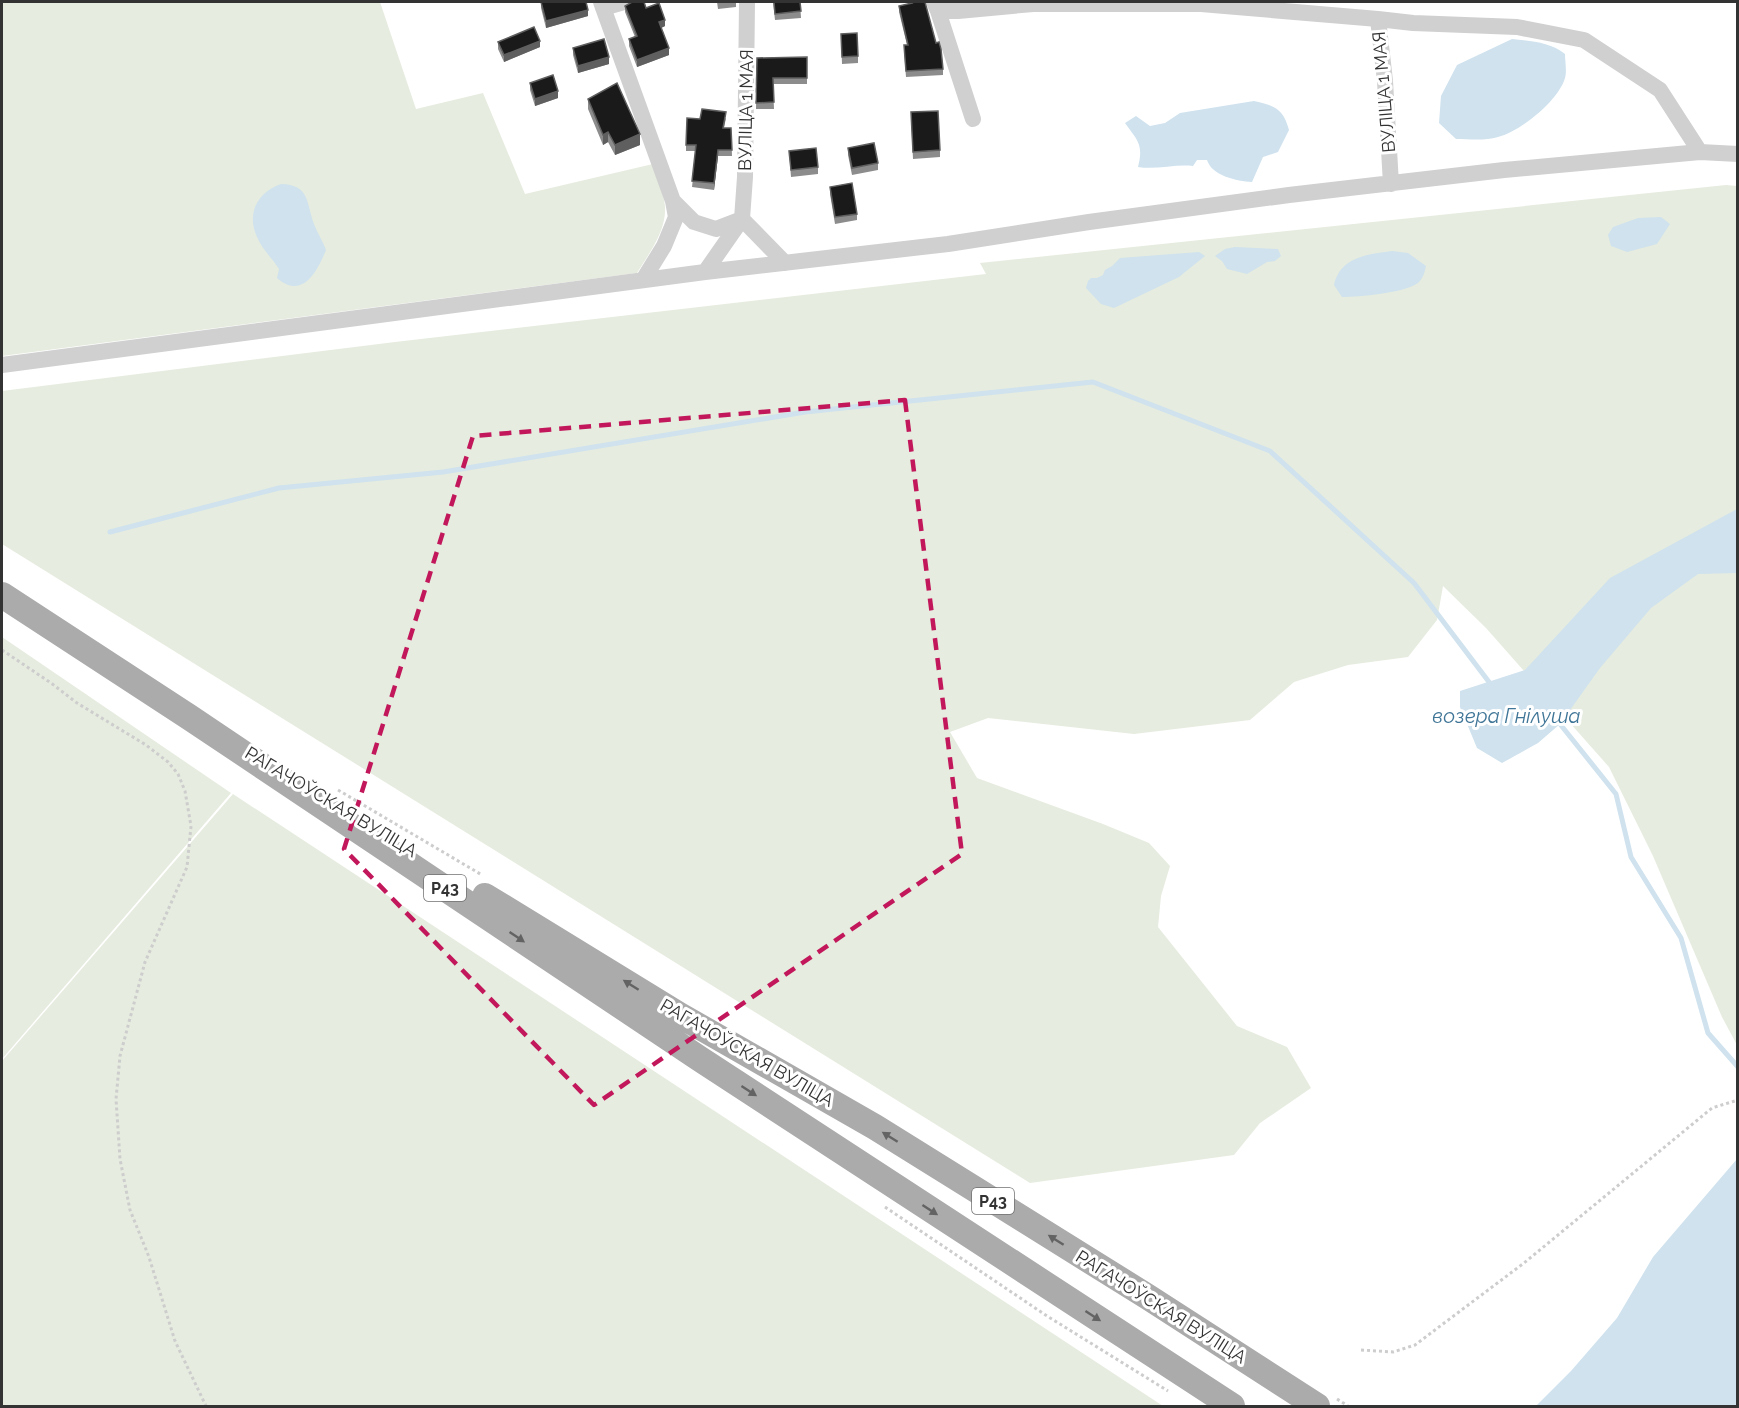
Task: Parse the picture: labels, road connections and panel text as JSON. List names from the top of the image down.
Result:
{
  "streets": {
    "main road": ["РАГАЧОЎСКАЯ ВУЛІЦА", "Р43"],
    "street": ["ВУЛІЦА 1 МАЯ"]
  },
  "water": ["возера Гнілуша"]
}
